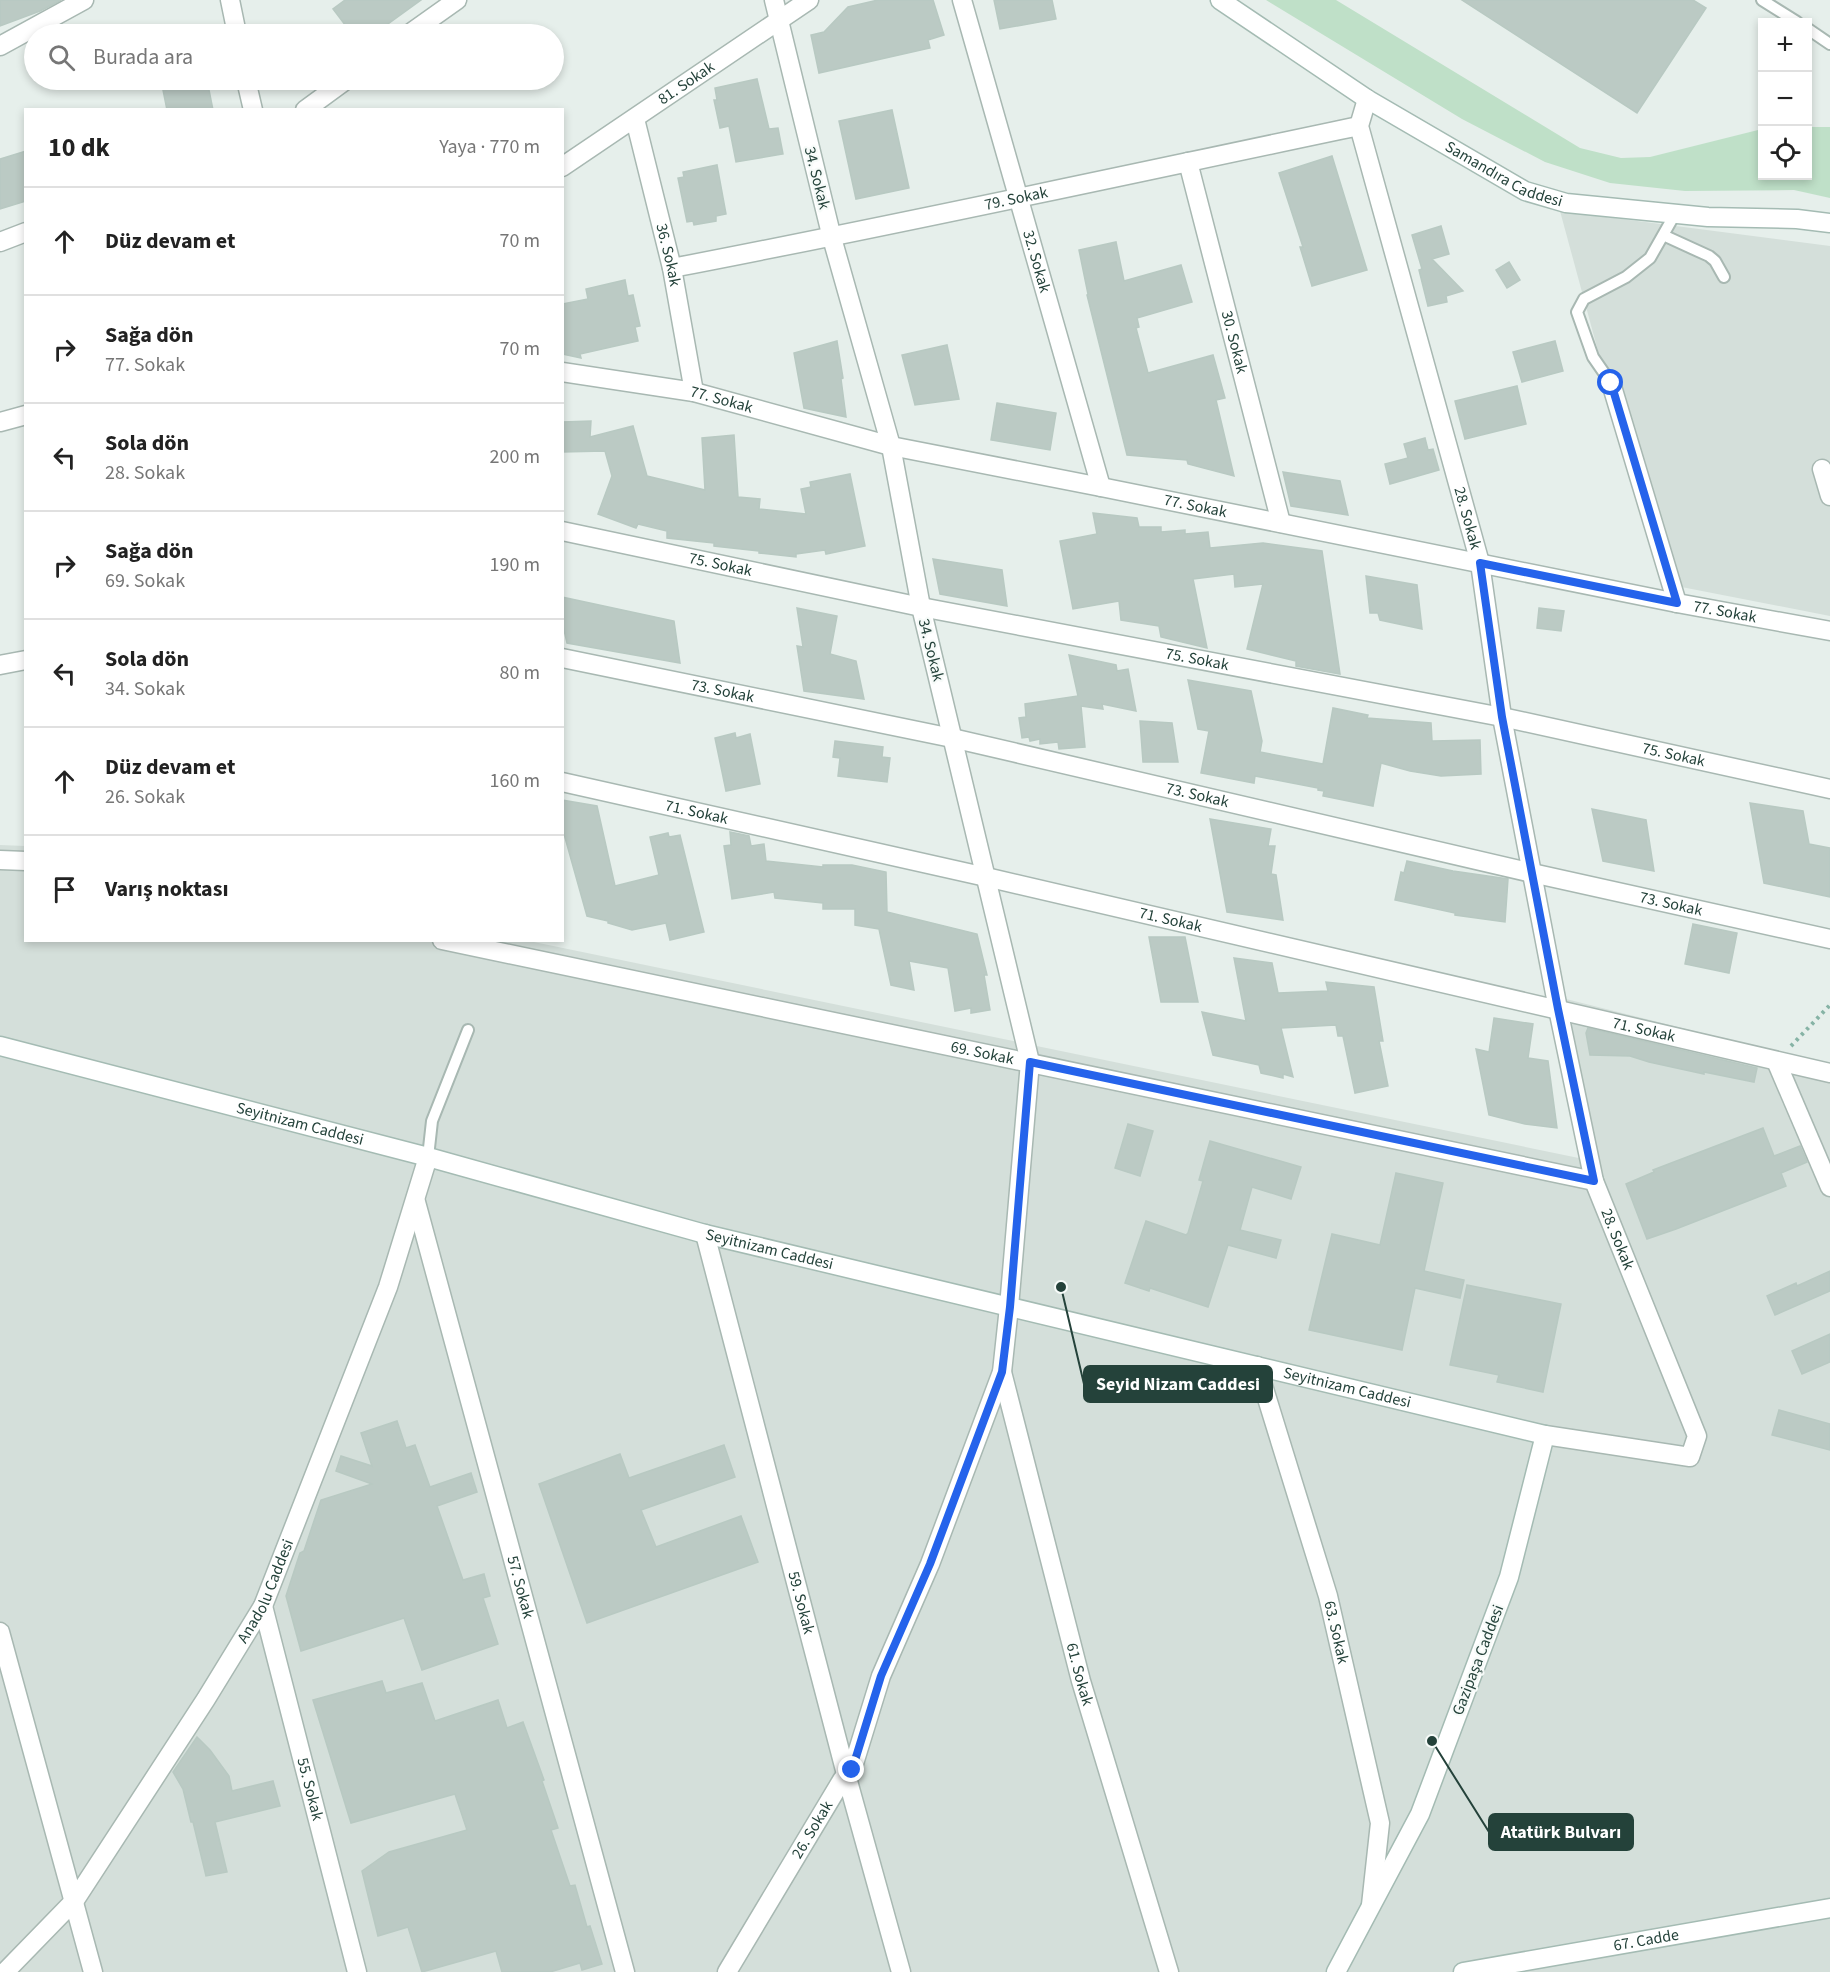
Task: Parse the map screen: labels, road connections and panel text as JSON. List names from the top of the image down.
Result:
{
  "streets": {
    "street": [
      "81. Sokak",
      "Samandıra Caddesi",
      "34. Sokak",
      "79. Sokak",
      "36. Sokak",
      "32. Sokak",
      "30. Sokak",
      "77. Sokak",
      "28. Sokak",
      "75. Sokak",
      "73. Sokak",
      "71. Sokak",
      "69. Sokak",
      "Seyitnizam Caddesi",
      "57. Sokak",
      "Anadolu Caddesi",
      "59. Sokak",
      "63. Sokak",
      "Gazipaşa Caddesi",
      "61. Sokak",
      "55. Sokak",
      "26. Sokak",
      "67. Cadde"
    ]
  },
  "crossings": [
    ["81. Sokak", "34. Sokak"],
    ["81. Sokak", "36. Sokak"],
    ["34. Sokak", "79. Sokak"],
    ["34. Sokak", "77. Sokak"],
    ["34. Sokak", "75. Sokak"],
    ["34. Sokak", "73. Sokak"],
    ["34. Sokak", "71. Sokak"],
    ["34. Sokak", "69. Sokak"],
    ["34. Sokak", "Seyitnizam Caddesi"],
    ["34. Sokak", "26. Sokak"],
    ["79. Sokak", "36. Sokak"],
    ["79. Sokak", "32. Sokak"],
    ["79. Sokak", "30. Sokak"],
    ["79. Sokak", "28. Sokak"],
    ["36. Sokak", "77. Sokak"],
    ["32. Sokak", "77. Sokak"],
    ["30. Sokak", "77. Sokak"],
    ["77. Sokak", "28. Sokak"],
    ["28. Sokak", "75. Sokak"],
    ["28. Sokak", "73. Sokak"],
    ["28. Sokak", "71. Sokak"],
    ["28. Sokak", "69. Sokak"],
    ["28. Sokak", "Seyitnizam Caddesi"],
    ["28. Sokak", "Gazipaşa Caddesi"],
    ["Seyitnizam Caddesi", "Anadolu Caddesi"],
    ["Seyitnizam Caddesi", "59. Sokak"],
    ["Seyitnizam Caddesi", "63. Sokak"],
    ["Seyitnizam Caddesi", "Gazipaşa Caddesi"],
    ["Seyitnizam Caddesi", "26. Sokak"],
    ["57. Sokak", "Anadolu Caddesi"],
    ["Anadolu Caddesi", "55. Sokak"],
    ["59. Sokak", "26. Sokak"],
    ["63. Sokak", "Gazipaşa Caddesi"],
    ["61. Sokak", "26. Sokak"]
  ],
  "places": ["Seyid Nizam Caddesi", "Atatürk Bulvarı"],
  "page": {
    "map_buttons": ["+", "−"],
    "search": "Burada ara",
    "heading": ["10 dk", "Yaya · 770 m"],
    "list": [
      ["Düz devam et", "70 m"],
      ["Sağa dön", "77. Sokak", "70 m"],
      ["Sola dön", "28. Sokak", "200 m"],
      ["Sağa dön", "69. Sokak", "190 m"],
      ["Sola dön", "34. Sokak", "80 m"],
      ["Düz devam et", "26. Sokak", "160 m"],
      "Varış noktası"
    ]
  }
}
